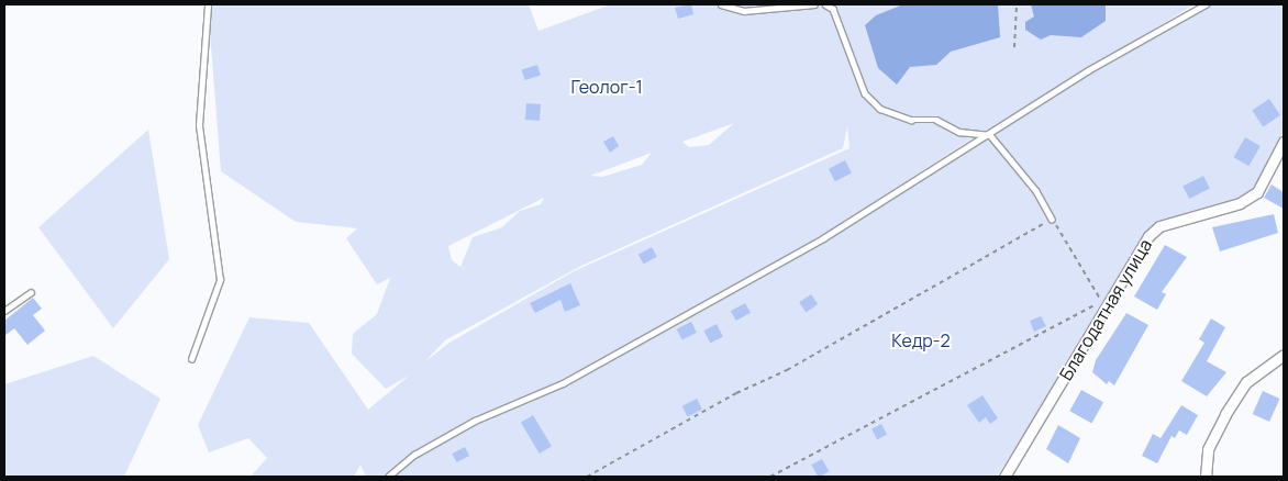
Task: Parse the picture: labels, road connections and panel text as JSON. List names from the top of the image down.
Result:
{
  "streets": {
    "street": ["Благодатная улица"]
  },
  "parks": ["Геолог-1", "Кедр-2"]
}
